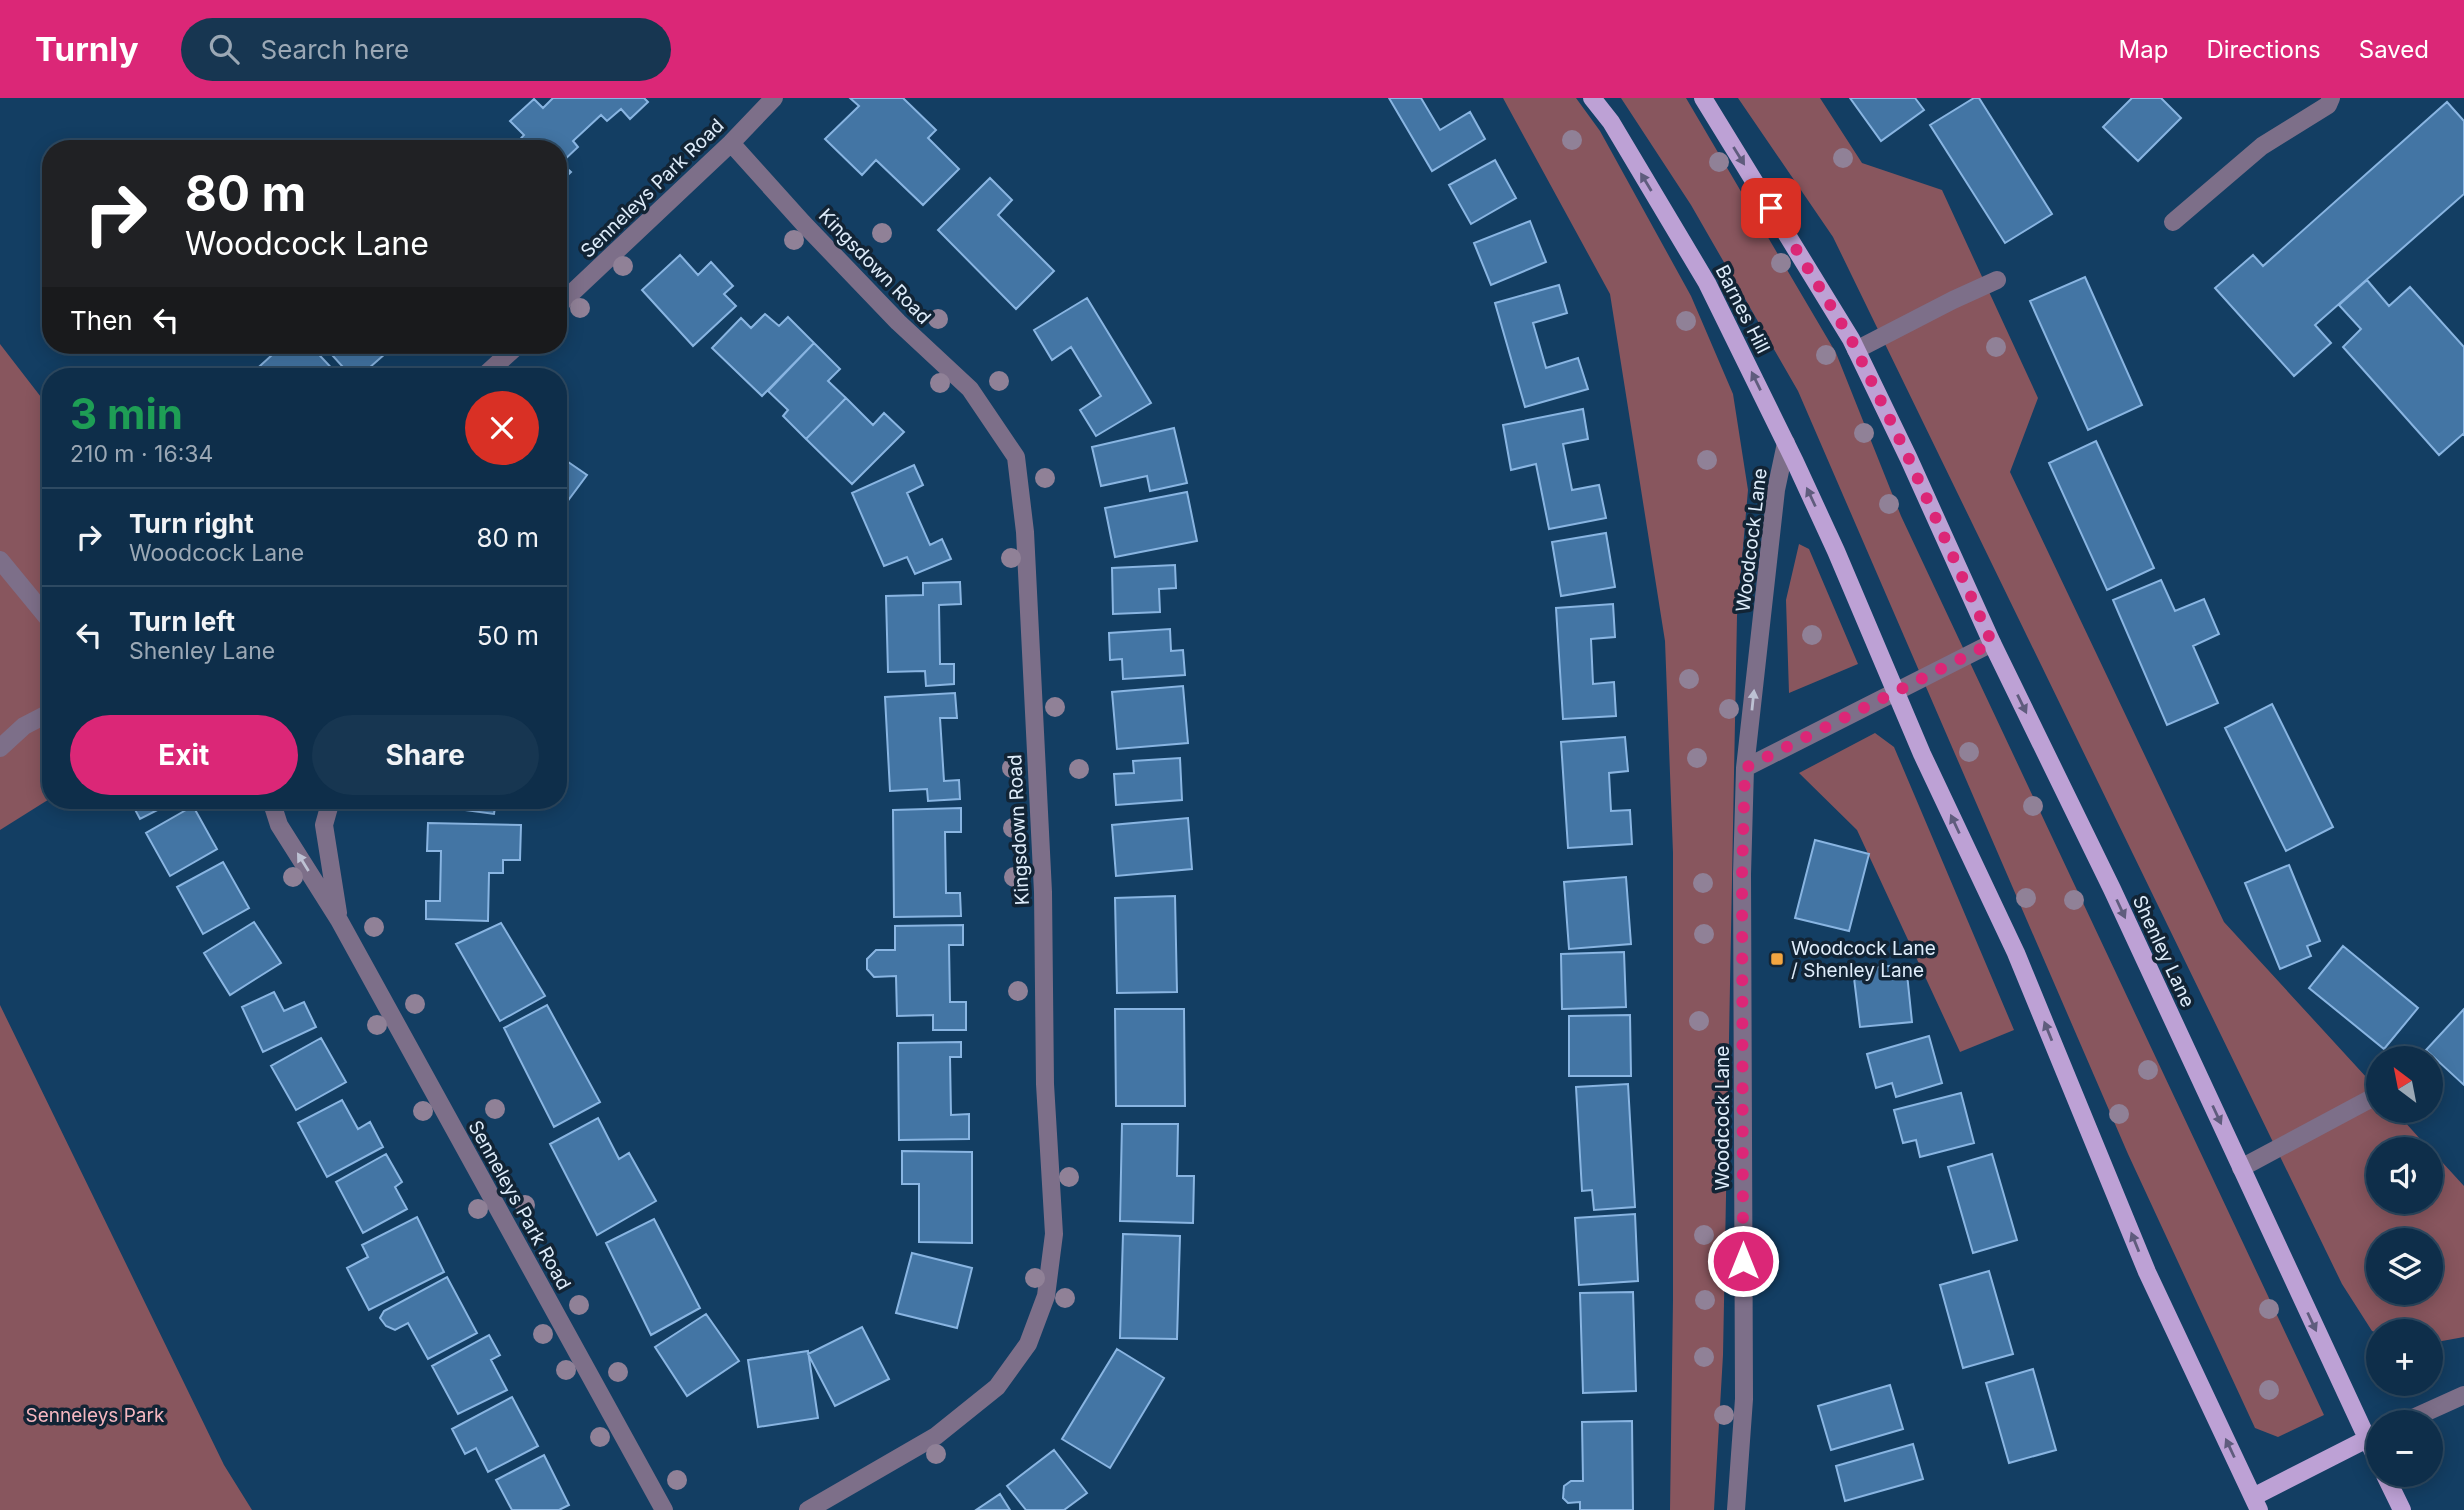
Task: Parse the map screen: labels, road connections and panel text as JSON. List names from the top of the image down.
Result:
{
  "streets": {
    "main road": ["Barnes Hill", "Shenley Lane"],
    "street": ["Senneleys Park Road", "Kingsdown Road", "Woodcock Lane"]
  },
  "crossings": [
    ["Senneleys Park Road", "Kingsdown Road"],
    ["Barnes Hill", "Woodcock Lane"]
  ],
  "parks": ["Senneleys Park"],
  "places": {
    "transit": ["Woodcock Lane / Shenley Lane"]
  },
  "north": "top left",
  "page": {
    "header": "Turnly",
    "search": "Search here",
    "nav": ["Map", "Directions", "Saved"],
    "turn": ["80 m", "Woodcock Lane"],
    "then": "Then",
    "heading": ["3 min", "210 m · 16:34"],
    "list": [
      {
        "name": "Turn right",
        "note": "Woodcock Lane",
        "value": "80 m"
      },
      {
        "name": "Turn left",
        "note": "Shenley Lane",
        "value": "50 m"
      }
    ],
    "buttons": ["Exit", "Share"],
    "map_buttons": ["+", "−"]
  }
}
